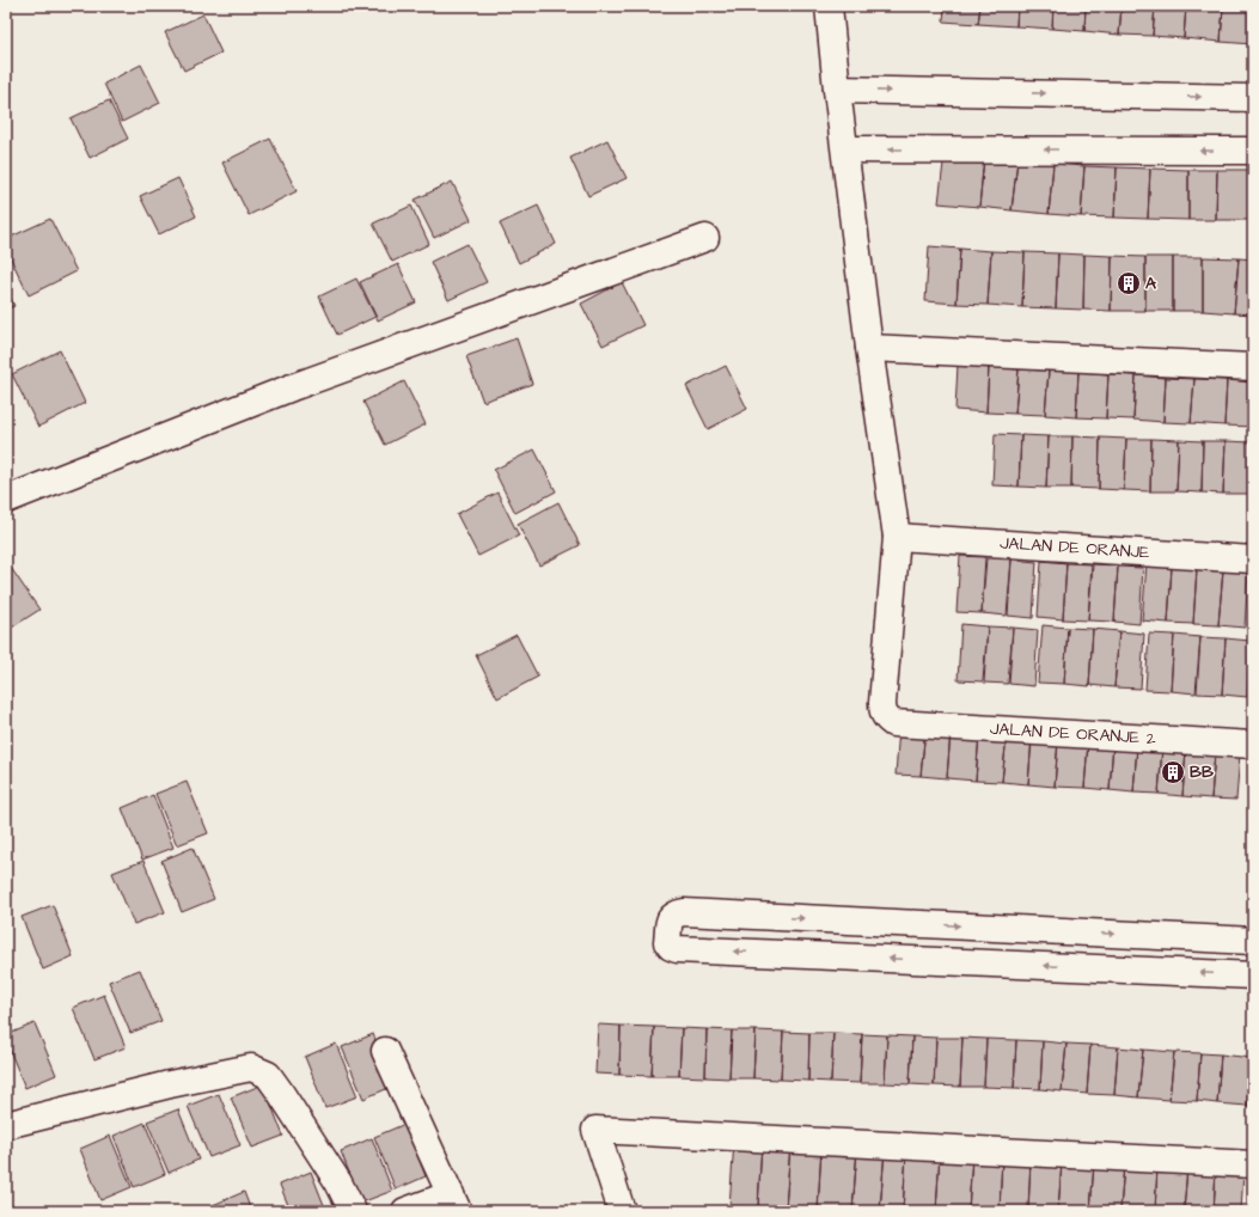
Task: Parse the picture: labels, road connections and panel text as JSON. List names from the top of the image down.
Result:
{
  "streets": {
    "street": ["JALAN DE ORANJE", "JALAN DE ORANJE 2"]
  },
  "crossings": [
    ["JALAN DE ORANJE", "JALAN DE ORANJE 2"]
  ],
  "places": {
    "building": ["A", "BB"]
  }
}
